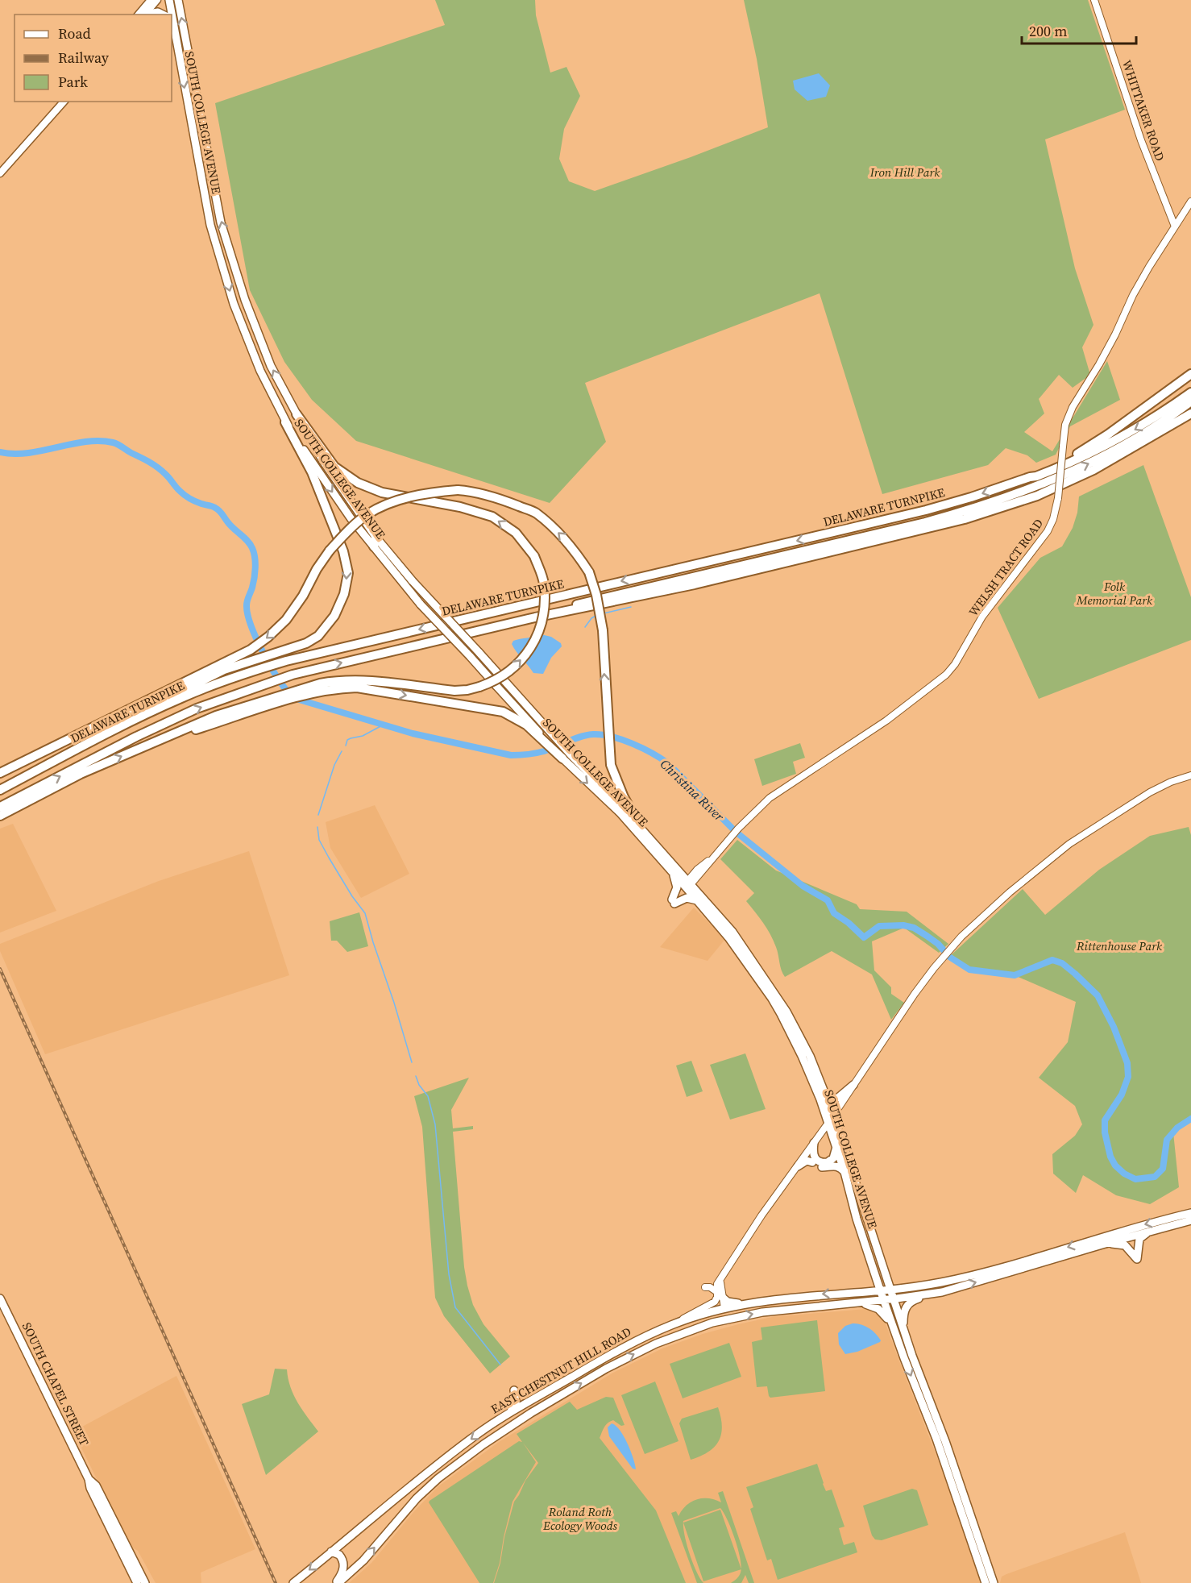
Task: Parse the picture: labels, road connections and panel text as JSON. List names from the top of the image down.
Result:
{
  "streets": {
    "highway": ["DELAWARE TURNPIKE"],
    "main road": ["SOUTH COLLEGE AVENUE", "EAST CHESTNUT HILL ROAD", "SOUTH CHAPEL STREET"],
    "street": ["WHITTAKER ROAD", "WELSH TRACT ROAD"]
  },
  "crossings": [
    ["WHITTAKER ROAD", "WELSH TRACT ROAD"],
    ["SOUTH COLLEGE AVENUE", "WELSH TRACT ROAD"],
    ["SOUTH COLLEGE AVENUE", "EAST CHESTNUT HILL ROAD"]
  ],
  "water": ["Christina River"],
  "parks": [
    "Iron Hill Park",
    "Folk Memorial Park",
    "Rittenhouse Park",
    "Roland Roth Ecology Woods"
  ],
  "legend": ["Road", "Railway", "Park"],
  "scale_bar": "200 m"
}
